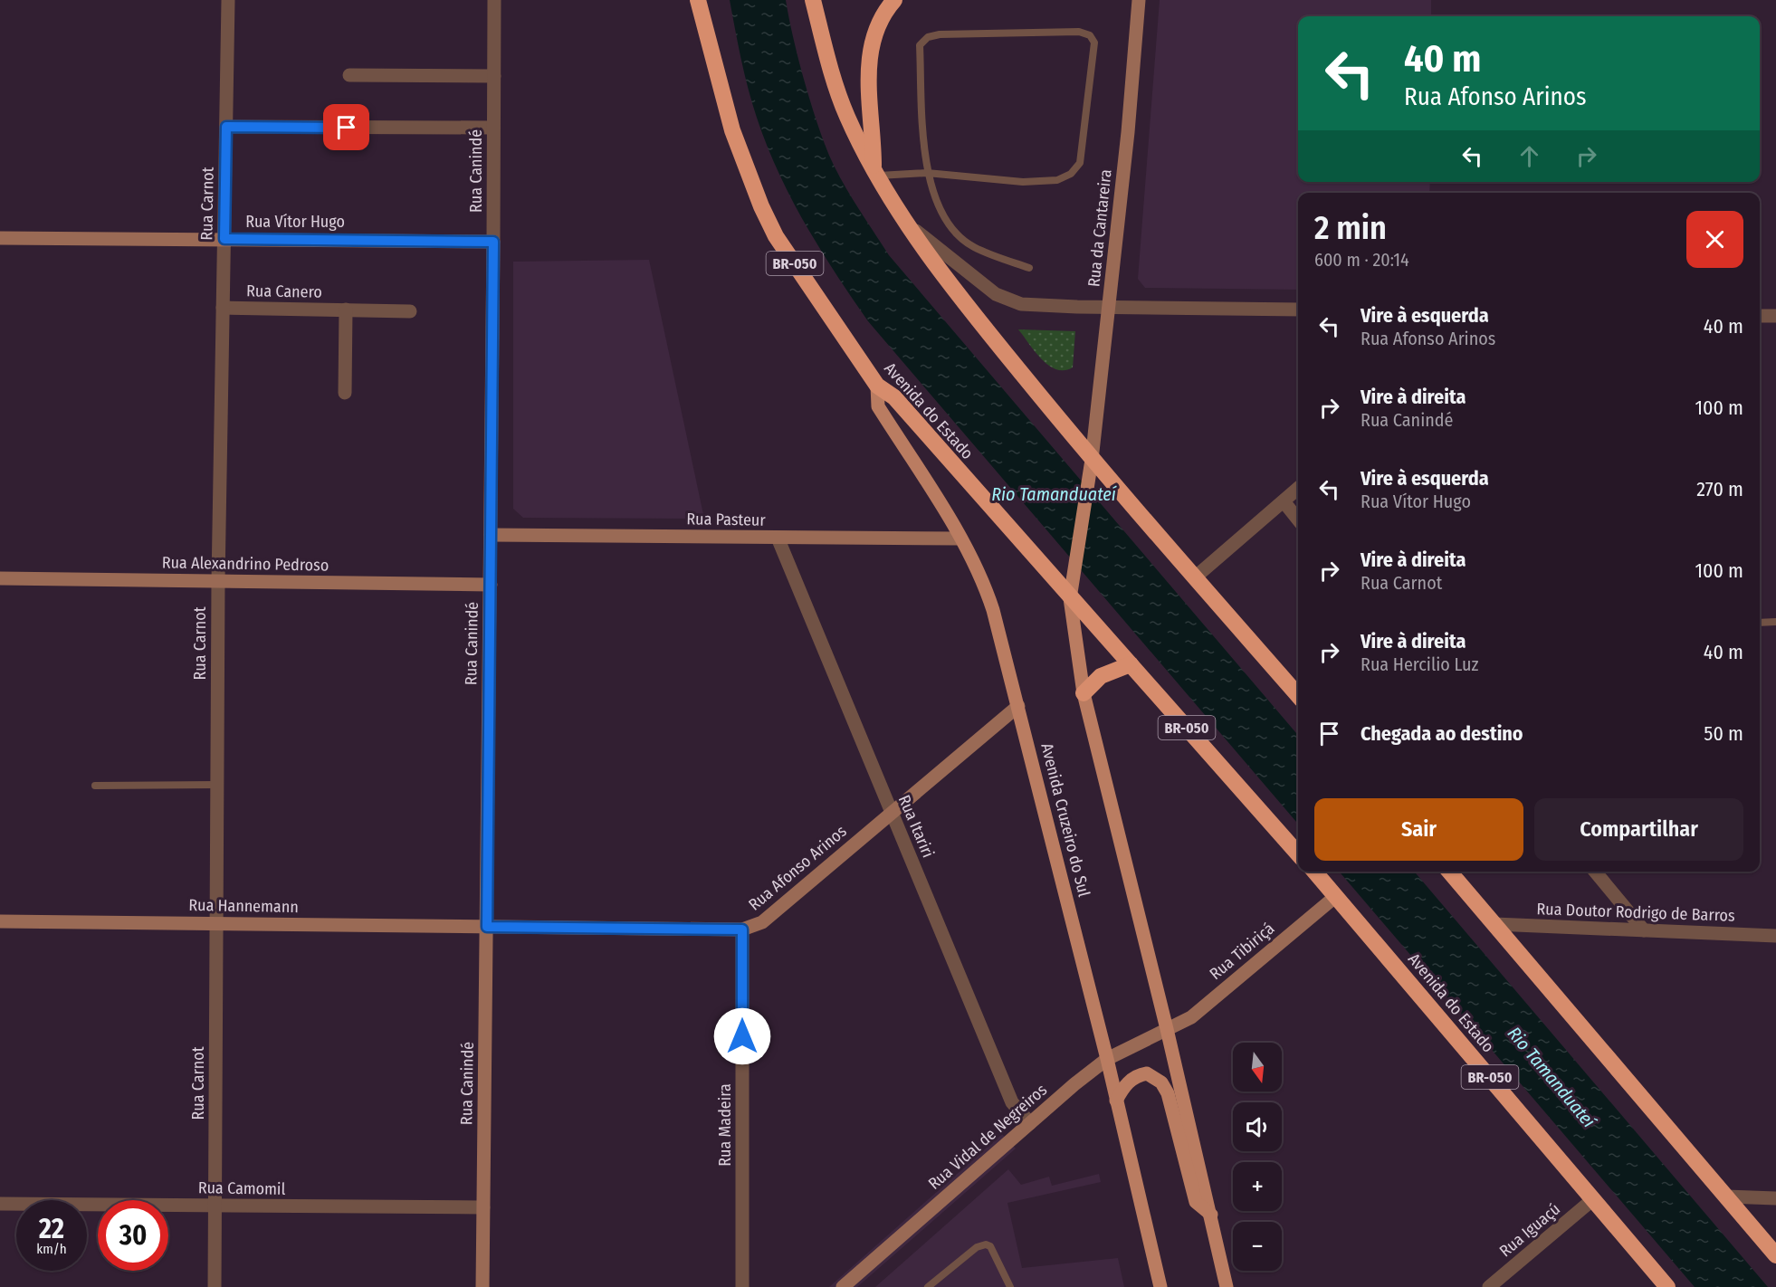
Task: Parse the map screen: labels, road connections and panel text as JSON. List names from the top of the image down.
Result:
{
  "streets": {
    "highway": ["BR-050", "Avenida do Estado"],
    "main road": ["Avenida Cruzeiro do Sul"],
    "street": [
      "Rua Canindé",
      "Rua Carnot",
      "Rua Vítor Hugo",
      "Rua da Cantareira",
      "Rua Canero",
      "Rua Pasteur",
      "Rua Alexandrino Pedroso",
      "Rua Itariri",
      "Rua Afonso Arinos",
      "Rua Hannemann",
      "Rua Doutor Rodrigo de Barros",
      "Rua Tibiriçá",
      "Rua Madeira",
      "Rua Vidal de Negreiros",
      "Rua Camomil",
      "Rua Iguaçú"
    ]
  },
  "crossings": [
    ["Rua Canindé", "Rua Vítor Hugo"],
    ["Rua Canindé", "Rua Pasteur"],
    ["Rua Canindé", "Rua Alexandrino Pedroso"],
    ["Rua Canindé", "Rua Afonso Arinos"],
    ["Rua Canindé", "Rua Hannemann"],
    ["Rua Canindé", "Rua Camomil"],
    ["Rua Carnot", "Rua Vítor Hugo"],
    ["Rua Carnot", "Rua Canero"],
    ["Rua Carnot", "Rua Alexandrino Pedroso"],
    ["Rua Carnot", "Rua Hannemann"],
    ["Rua Carnot", "Rua Camomil"],
    ["Avenida do Estado", "Avenida Cruzeiro do Sul"],
    ["Avenida do Estado", "Rua Tibiriçá"],
    ["Avenida do Estado", "Rua Iguaçú"],
    ["Rua Pasteur", "Avenida Cruzeiro do Sul"],
    ["Rua Pasteur", "Rua Itariri"],
    ["Avenida Cruzeiro do Sul", "Rua Afonso Arinos"],
    ["Avenida Cruzeiro do Sul", "Rua Vidal de Negreiros"],
    ["Rua Itariri", "Rua Afonso Arinos"],
    ["Rua Itariri", "Rua Vidal de Negreiros"],
    ["Rua Afonso Arinos", "Rua Hannemann"],
    ["Rua Afonso Arinos", "Rua Madeira"],
    ["Rua Tibiriçá", "Rua Vidal de Negreiros"]
  ],
  "water": ["Rio Tamanduateí"],
  "north": "bottom",
  "page": {
    "turn": ["40 m", "Rua Afonso Arinos"],
    "heading": ["2 min", "600 m · 20:14"],
    "list": [
      {
        "name": "Vire à esquerda",
        "note": "Rua Afonso Arinos",
        "value": "40 m"
      },
      {
        "name": "Vire à direita",
        "note": "Rua Canindé",
        "value": "100 m"
      },
      {
        "name": "Vire à esquerda",
        "note": "Rua Vítor Hugo",
        "value": "270 m"
      },
      {
        "name": "Vire à direita",
        "note": "Rua Carnot",
        "value": "100 m"
      },
      {
        "name": "Vire à direita",
        "note": "Rua Hercilio Luz",
        "value": "40 m"
      },
      {
        "name": "Chegada ao destino",
        "value": "50 m"
      }
    ],
    "buttons": ["Sair", "Compartilhar"],
    "map_buttons": ["+", "−"],
    "speed": "22 km/h",
    "limit": "30"
  }
}
